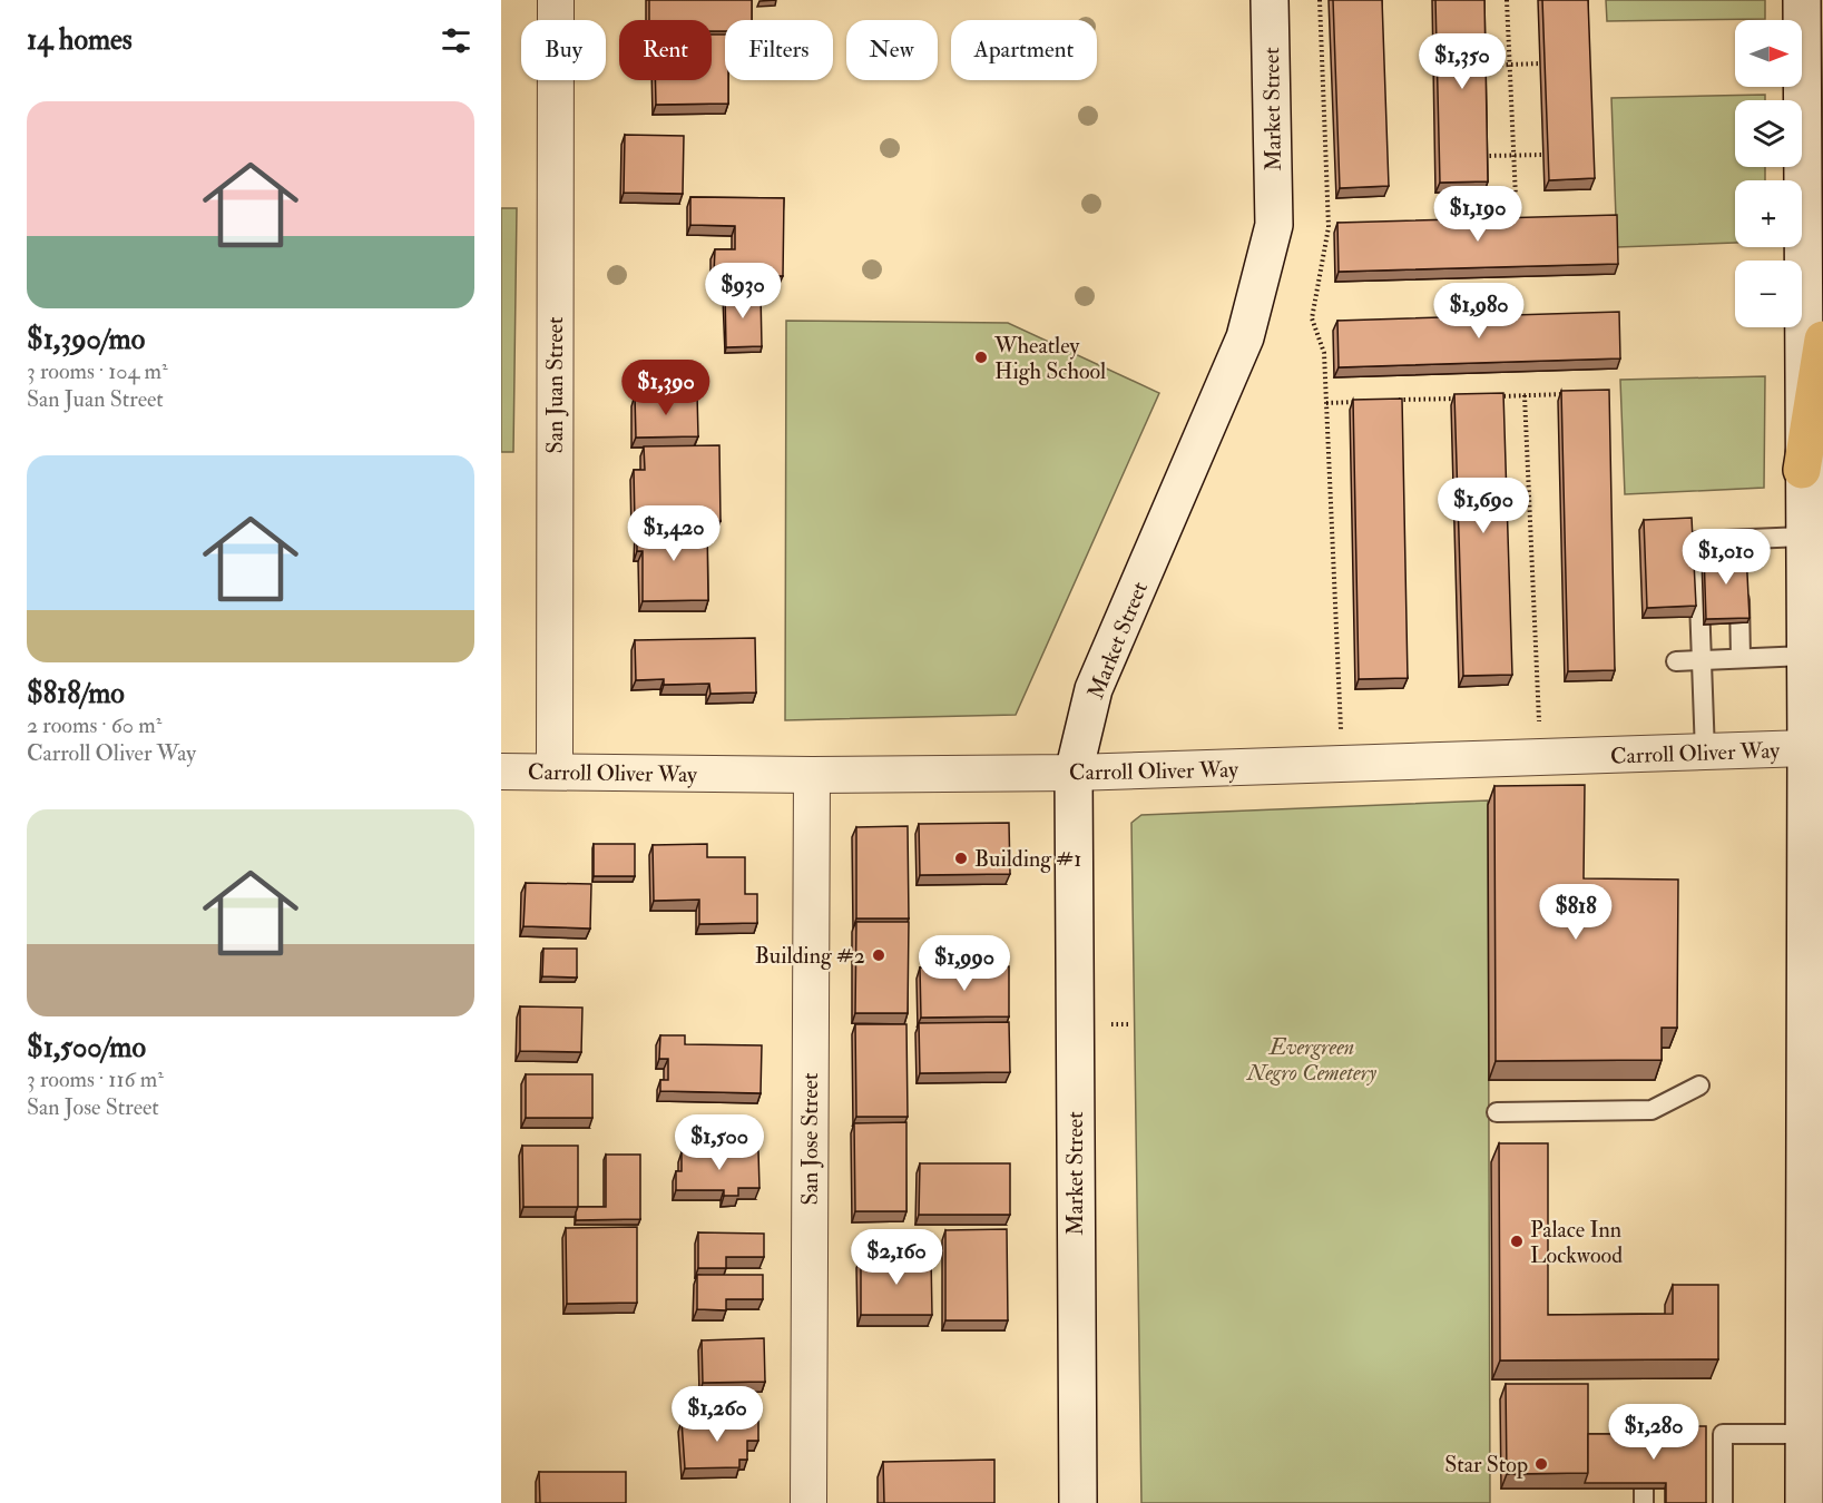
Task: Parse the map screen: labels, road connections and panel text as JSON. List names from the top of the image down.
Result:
{
  "streets": {
    "street": [
      "Market Street",
      "San Juan Street",
      "Carroll Oliver Way",
      "San Jose Street"
    ]
  },
  "crossings": [
    ["Market Street", "Carroll Oliver Way"],
    ["San Juan Street", "Carroll Oliver Way"],
    ["Carroll Oliver Way", "San Jose Street"]
  ],
  "parks": ["Evergreen Negro Cemetery"],
  "places": [
    "Wheatley High School",
    "Building #1",
    "Building #2",
    "Palace Inn Lockwood",
    "Star Stop"
  ],
  "north": "right",
  "page": {
    "heading": "14 homes",
    "map_buttons": ["+", "−"],
    "chip": [
      "Buy",
      "Rent",
      "Filters",
      "New",
      "Apartment"
    ],
    "price": [
      "$1,350",
      "$1,190",
      "$930",
      "$1,980",
      "$1,390",
      "$1,690",
      "$1,420",
      "$1,010",
      "$818",
      "$1,990",
      "$1,500",
      "$2,160",
      "$1,260",
      "$1,280"
    ],
    "list": [
      {
        "name": "$1,390/mo",
        "note": "3 rooms · 104 m² · San Juan Street"
      },
      {
        "name": "$818/mo",
        "note": "2 rooms · 60 m² · Carroll Oliver Way"
      },
      {
        "name": "$1,500/mo",
        "note": "3 rooms · 116 m² · San Jose Street"
      }
    ]
  }
}
